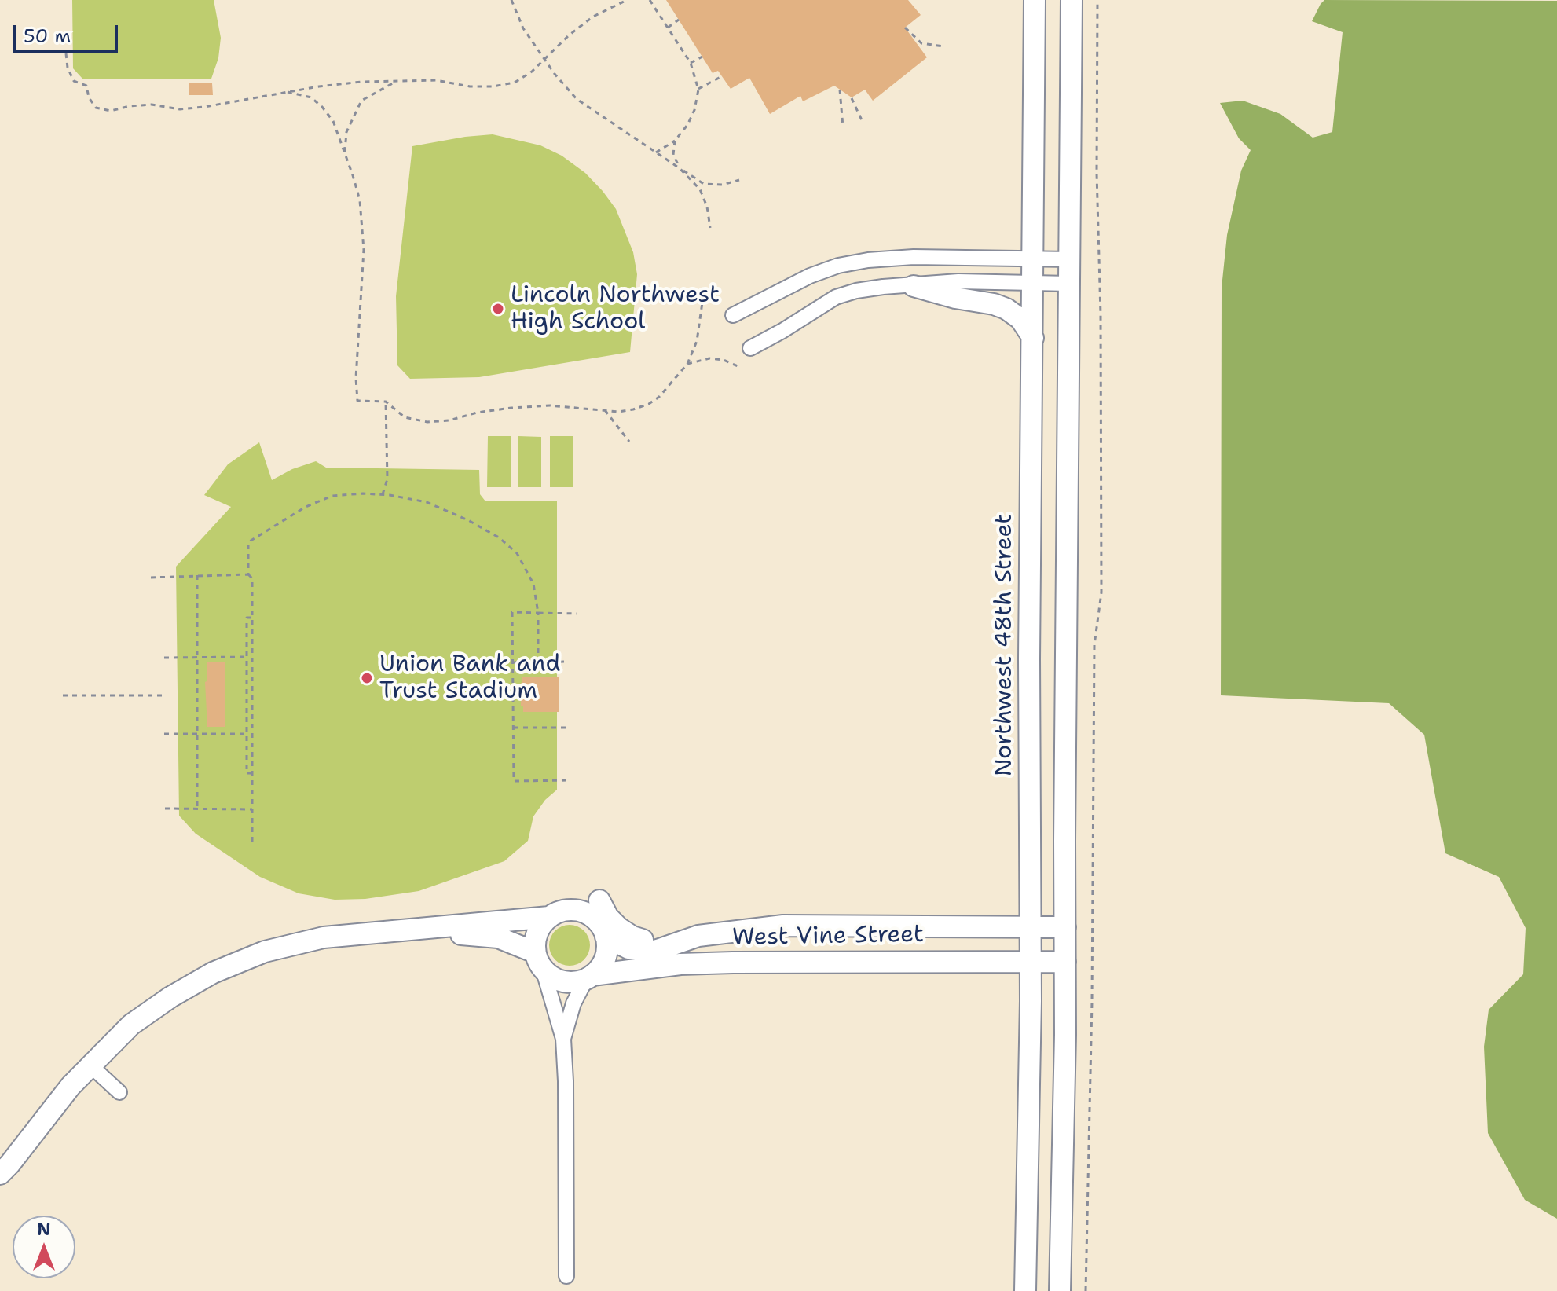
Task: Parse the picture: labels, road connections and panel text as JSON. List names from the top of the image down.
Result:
{
  "streets": {
    "main road": ["Northwest 48th Street", "West Vine Street"]
  },
  "crossings": [
    ["Northwest 48th Street", "West Vine Street"]
  ],
  "places": ["Lincoln Northwest High School", "Union Bank and Trust Stadium"],
  "scale_bar": "50 m",
  "north": "top"
}
